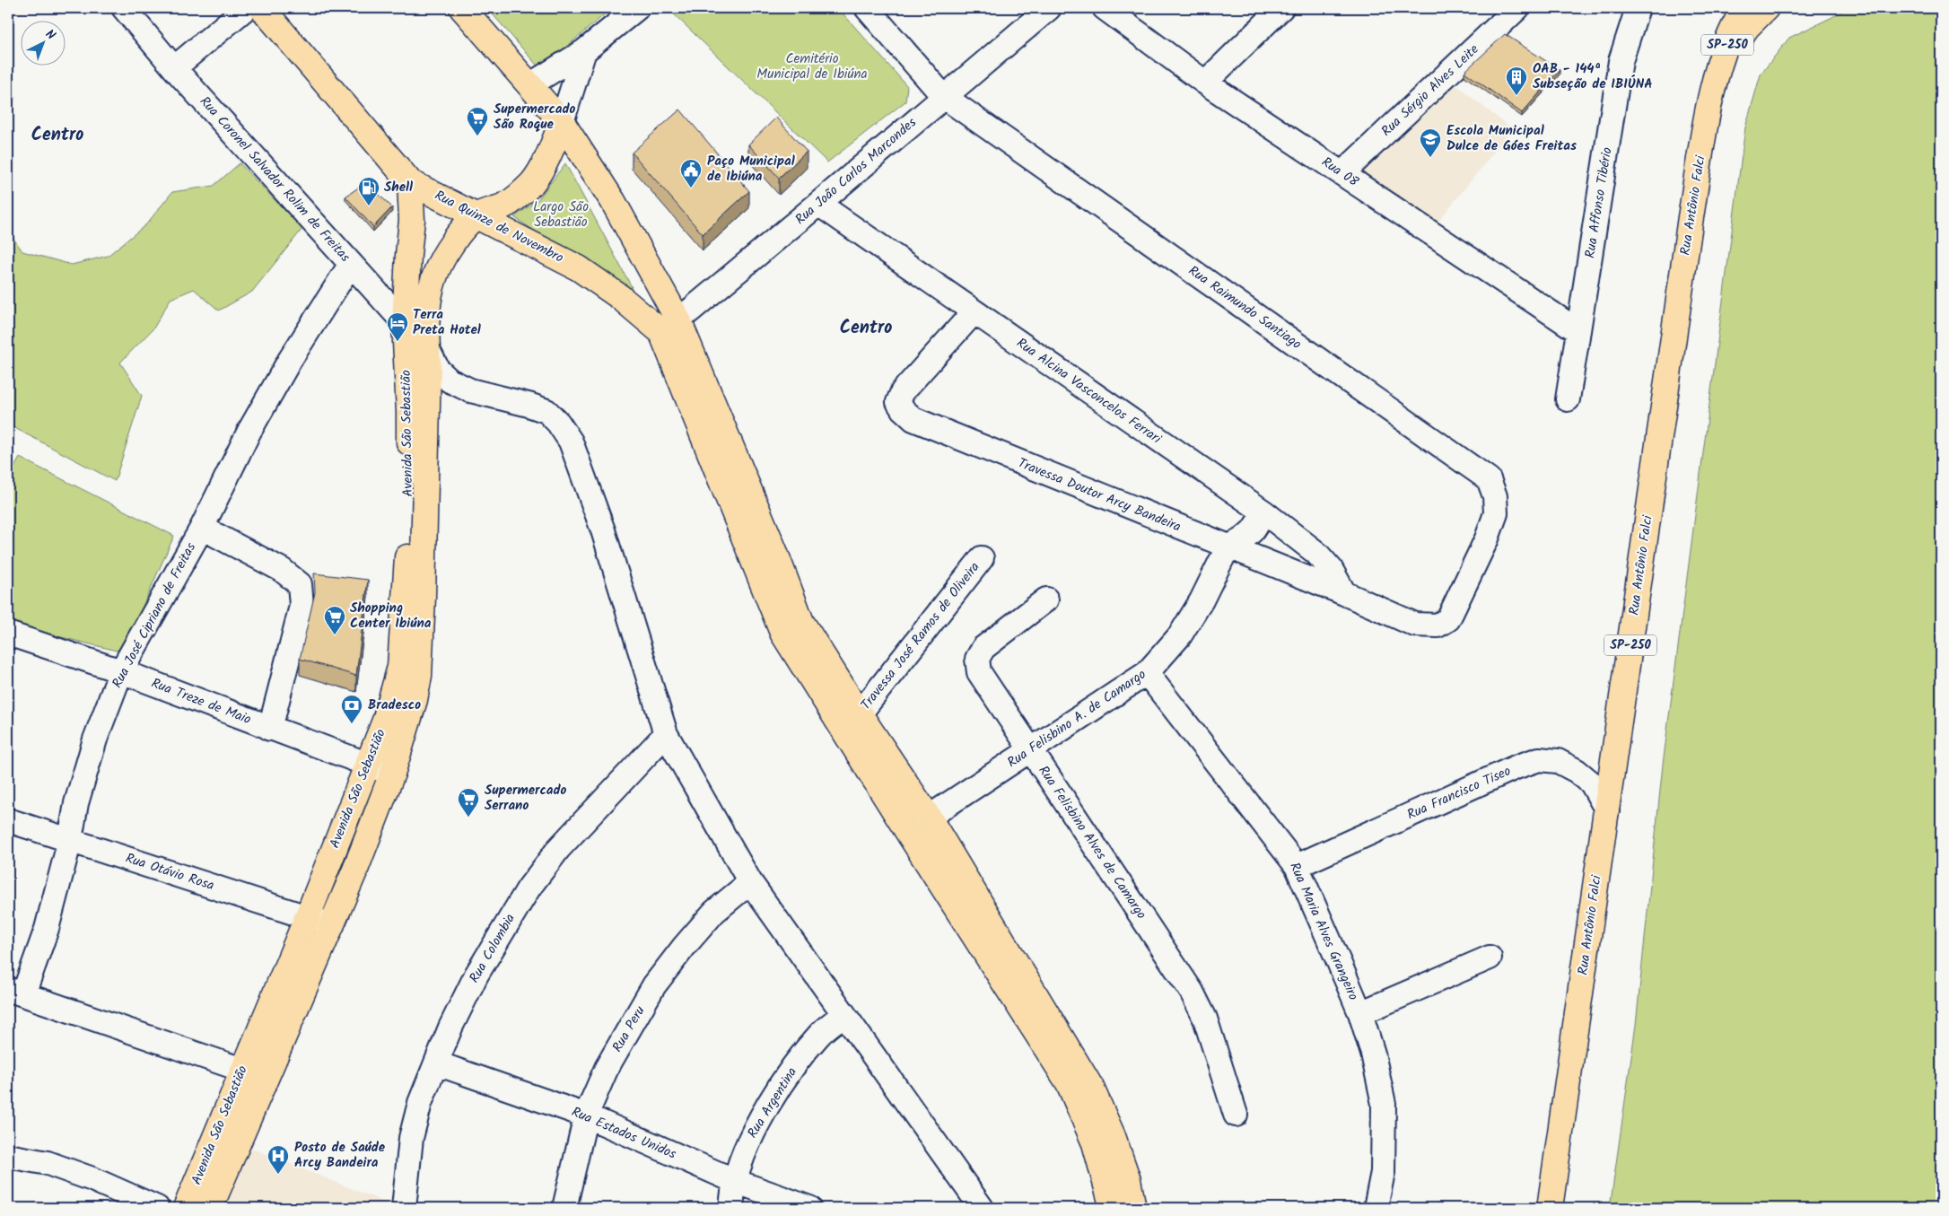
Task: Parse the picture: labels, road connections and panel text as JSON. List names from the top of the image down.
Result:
{
  "streets": {
    "main road": [
      "SP-250",
      "Rua Antônio Falci",
      "Rua Quinze de Novembro",
      "Avenida São Sebastião"
    ],
    "street": [
      "Rua Sérgio Alves Leite",
      "Rua João Carlos Marcondes",
      "Rua 08",
      "Rua Coronel Salvador Rolim de Freitas",
      "Rua Affonso Tibério",
      "Rua Raimundo Santiago",
      "Rua Alcina Vasconcelos Ferrari",
      "Travessa Doutor Arcy Bandeira",
      "Rua José Cipriano de Freitas",
      "Travessa José Ramos de Oliveira",
      "Rua Treze de Maio",
      "Rua Felisbino A. de Camargo",
      "Rua Francisco Tiseo",
      "Rua Felisbino Alves de Camargo",
      "Rua Otávio Rosa",
      "Rua Maria Alves Grangeiro",
      "Rua Colombia",
      "Rua Peru",
      "Rua Argentina",
      "Rua Estados Unidos"
    ]
  },
  "crossings": [
    ["Rua Sérgio Alves Leite", "Rua 08"],
    ["Rua João Carlos Marcondes", "Rua Quinze de Novembro"],
    ["Rua João Carlos Marcondes", "Rua Raimundo Santiago"],
    ["Rua João Carlos Marcondes", "Rua Alcina Vasconcelos Ferrari"],
    ["Rua 08", "Rua Affonso Tibério"],
    ["Rua Coronel Salvador Rolim de Freitas", "Avenida São Sebastião"],
    ["Rua Coronel Salvador Rolim de Freitas", "Rua José Cipriano de Freitas"],
    ["Rua Coronel Salvador Rolim de Freitas", "Rua Colombia"],
    ["Rua Coronel Salvador Rolim de Freitas", "Rua Peru"],
    ["Rua Coronel Salvador Rolim de Freitas", "Rua Argentina"],
    ["Rua Antônio Falci", "Rua Francisco Tiseo"],
    ["Rua Quinze de Novembro", "Avenida São Sebastião"],
    ["Rua Raimundo Santiago", "Travessa Doutor Arcy Bandeira"],
    ["Rua Alcina Vasconcelos Ferrari", "Travessa Doutor Arcy Bandeira"],
    ["Avenida São Sebastião", "Rua Treze de Maio"],
    ["Avenida São Sebastião", "Rua Otávio Rosa"],
    ["Travessa Doutor Arcy Bandeira", "Rua Felisbino A. de Camargo"],
    ["Rua José Cipriano de Freitas", "Rua Treze de Maio"],
    ["Rua José Cipriano de Freitas", "Rua Otávio Rosa"],
    ["Rua Felisbino A. de Camargo", "Rua Felisbino Alves de Camargo"],
    ["Rua Felisbino A. de Camargo", "Rua Maria Alves Grangeiro"],
    ["Rua Francisco Tiseo", "Rua Maria Alves Grangeiro"],
    ["Rua Colombia", "Rua Estados Unidos"],
    ["Rua Peru", "Rua Estados Unidos"],
    ["Rua Argentina", "Rua Estados Unidos"]
  ],
  "districts": ["Centro", "Centro"],
  "parks": ["Cemitério Municipal de Ibiúna", "Largo São Sebastião"],
  "places": {
    "building": ["OAB - 144ª Subseção de IBIÚNA"],
    "supermarket": ["Supermercado São Roque", "Shopping Center Ibiúna", "Supermercado Serrano"],
    "school or university": ["Escola Municipal Dulce de Góes Freitas"],
    "public building": ["Paço Municipal de Ibiúna"],
    "fuel station": ["Shell"],
    "hotel": ["Terra Preta Hotel"],
    "bank": ["Bradesco"],
    "hospital": ["Posto de Saúde Arcy Bandeira"]
  },
  "north": "top right"
}
